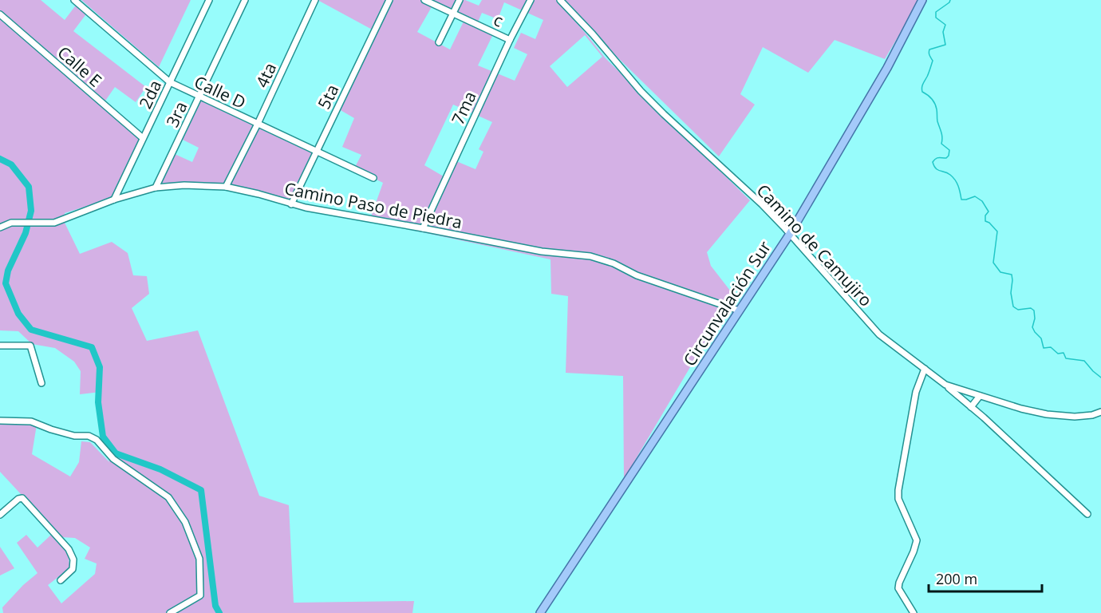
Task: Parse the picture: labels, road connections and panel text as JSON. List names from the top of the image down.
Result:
{
  "streets": {
    "main road": ["Circunvalación Sur"],
    "street": [
      "c",
      "Calle E",
      "4ta",
      "Calle D",
      "2da",
      "5ta",
      "7ma",
      "3ra",
      "Camino Paso de Piedra",
      "Camino de Camujiro"
    ]
  },
  "crossings": [
    ["c", "7ma"],
    ["Calle E", "2da"],
    ["4ta", "Calle D"],
    ["4ta", "Camino Paso de Piedra"],
    ["Calle D", "2da"],
    ["Calle D", "5ta"],
    ["Calle D", "3ra"],
    ["2da", "Camino Paso de Piedra"],
    ["5ta", "Camino Paso de Piedra"],
    ["7ma", "Camino Paso de Piedra"],
    ["3ra", "Camino Paso de Piedra"],
    ["Camino Paso de Piedra", "Circunvalación Sur"],
    ["Camino de Camujiro", "Circunvalación Sur"]
  ],
  "scale_bar": "200 m"
}
